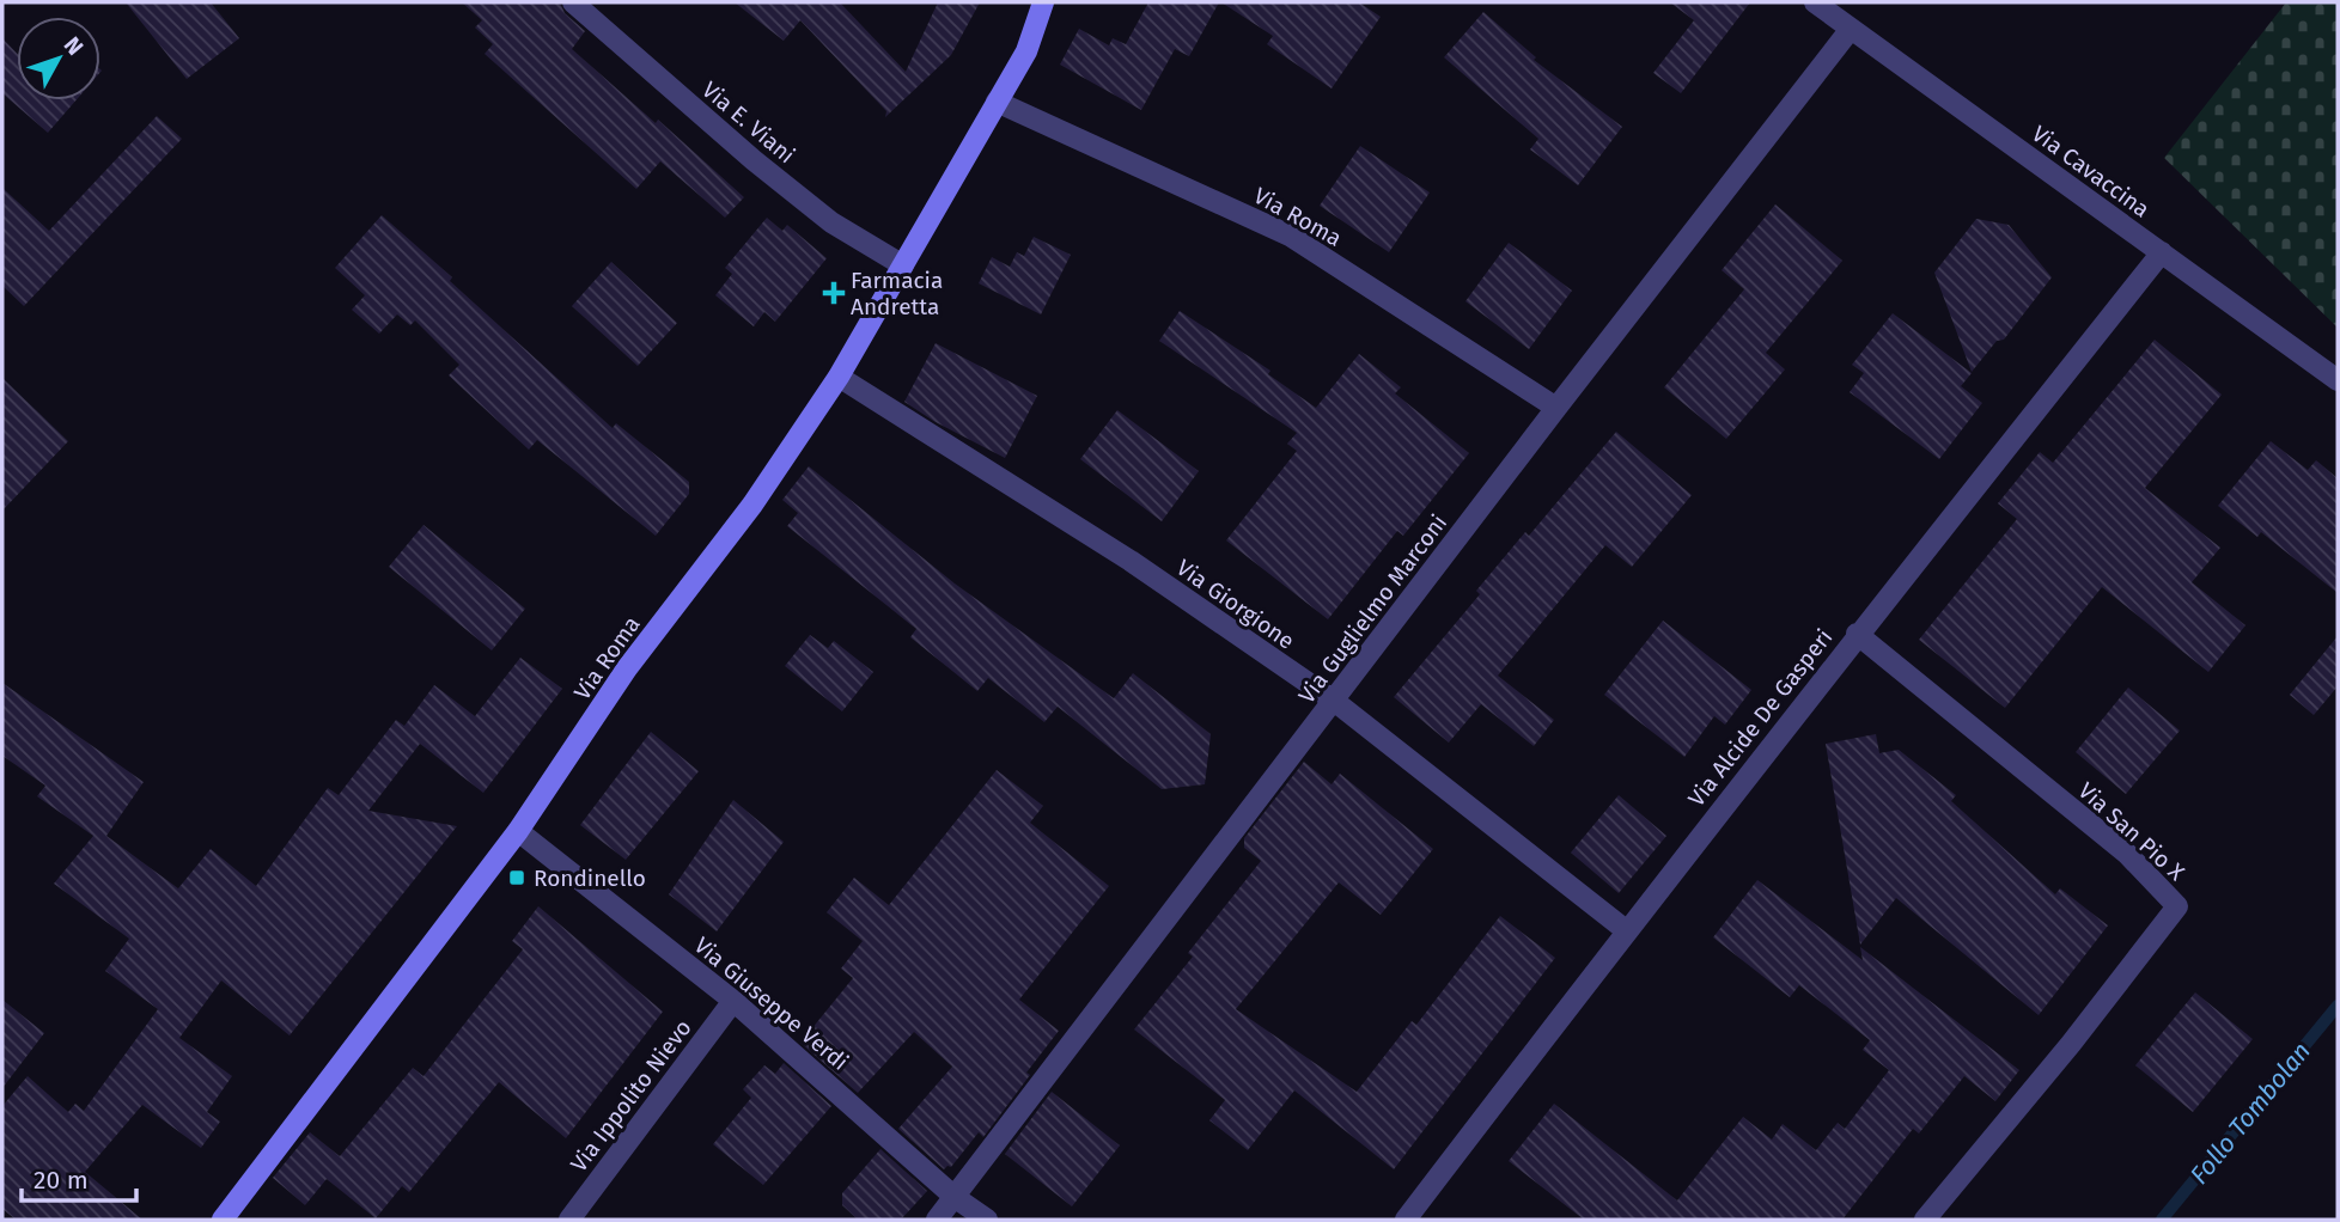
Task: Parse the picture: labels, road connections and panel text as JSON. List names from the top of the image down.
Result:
{
  "streets": {
    "main road": ["Via Roma"],
    "street": [
      "Via E. Viani",
      "Via Cavaccina",
      "Via Giorgione",
      "Via Guglielmo Marconi",
      "Via Alcide De Gasperi",
      "Via San Pio X",
      "Via Giuseppe Verdi",
      "Via Ippolito Nievo"
    ]
  },
  "crossings": [
    ["Via E. Viani", "Via Roma"],
    ["Via Cavaccina", "Via Guglielmo Marconi"],
    ["Via Cavaccina", "Via Alcide De Gasperi"],
    ["Via Roma", "Via Giorgione"],
    ["Via Roma", "Via Guglielmo Marconi"],
    ["Via Roma", "Via Giuseppe Verdi"],
    ["Via Giorgione", "Via Guglielmo Marconi"],
    ["Via Giorgione", "Via Alcide De Gasperi"],
    ["Via Guglielmo Marconi", "Via Giuseppe Verdi"],
    ["Via Alcide De Gasperi", "Via San Pio X"],
    ["Via Giuseppe Verdi", "Via Ippolito Nievo"]
  ],
  "water": ["Follo Tombolan"],
  "places": {
    "health": ["Farmacia Andretta"],
    "transit": ["Rondinello"]
  },
  "scale_bar": "20 m",
  "north": "top right"
}
